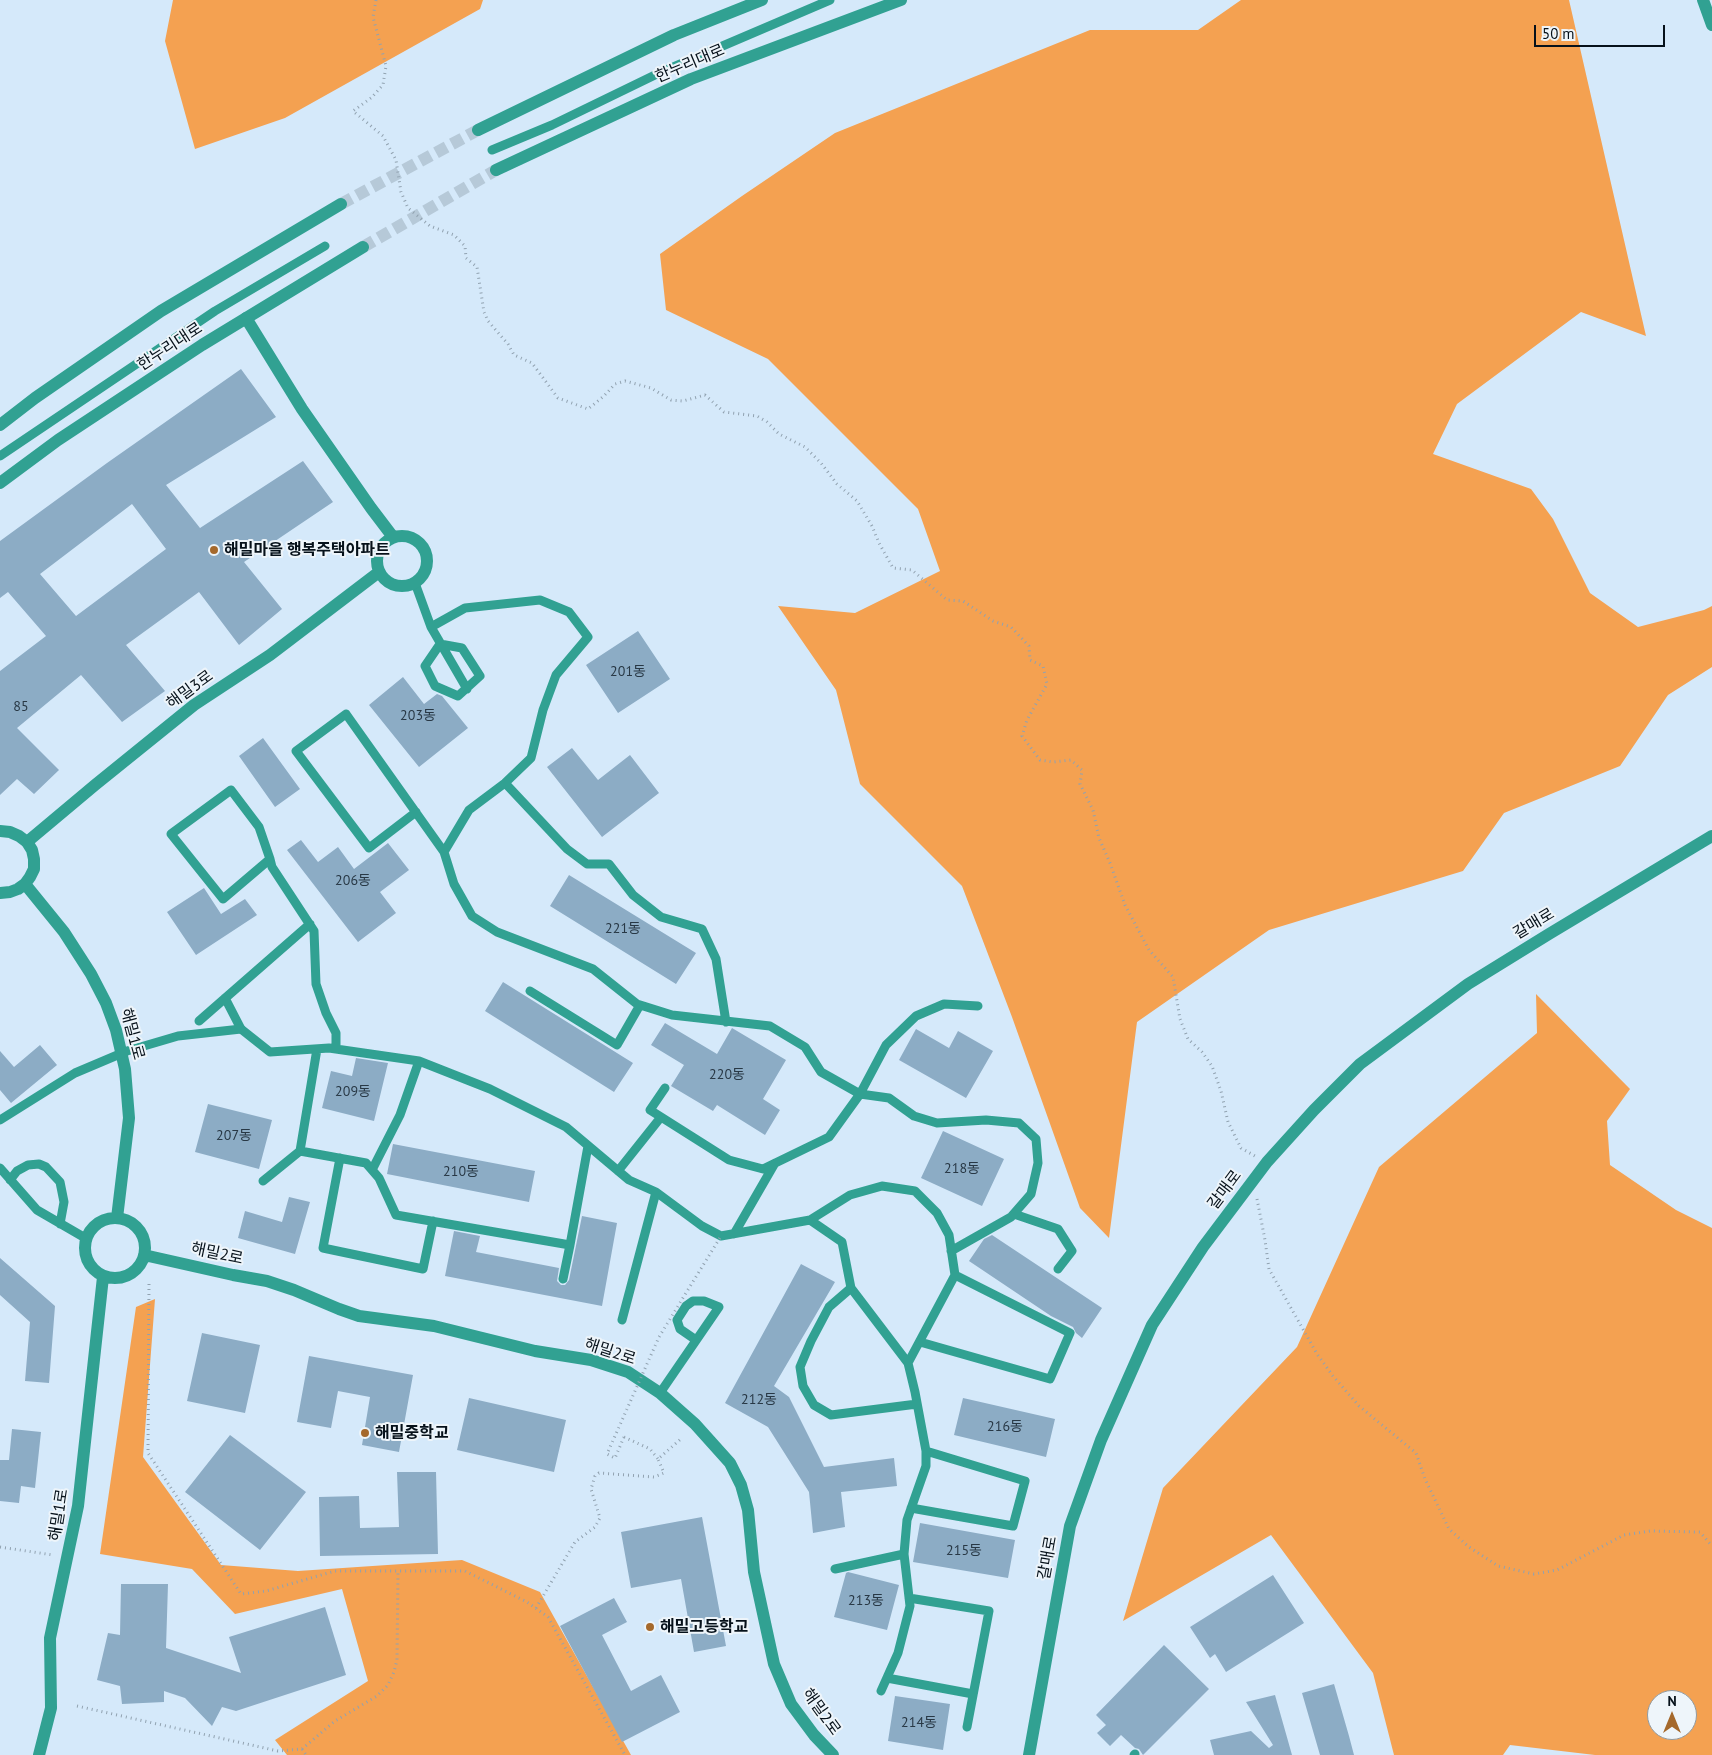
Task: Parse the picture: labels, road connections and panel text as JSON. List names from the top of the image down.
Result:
{
  "streets": {
    "street": [
      "한누리대로",
      "해밀3로",
      "갈매로",
      "해밀1로",
      "해밀2로"
    ]
  },
  "crossings": [
    ["해밀1로", "해밀2로"]
  ],
  "places": ["해밀마을 행복주택아파트", "해밀중학교", "해밀고등학교"],
  "house_numbers": [
    "201동",
    "85",
    "203동",
    "206동",
    "221동",
    "220동",
    "209동",
    "207동",
    "218동",
    "210동",
    "212동",
    "216동",
    "215동",
    "213동",
    "214동"
  ],
  "scale_bar": "50 m",
  "north": "top"
}
